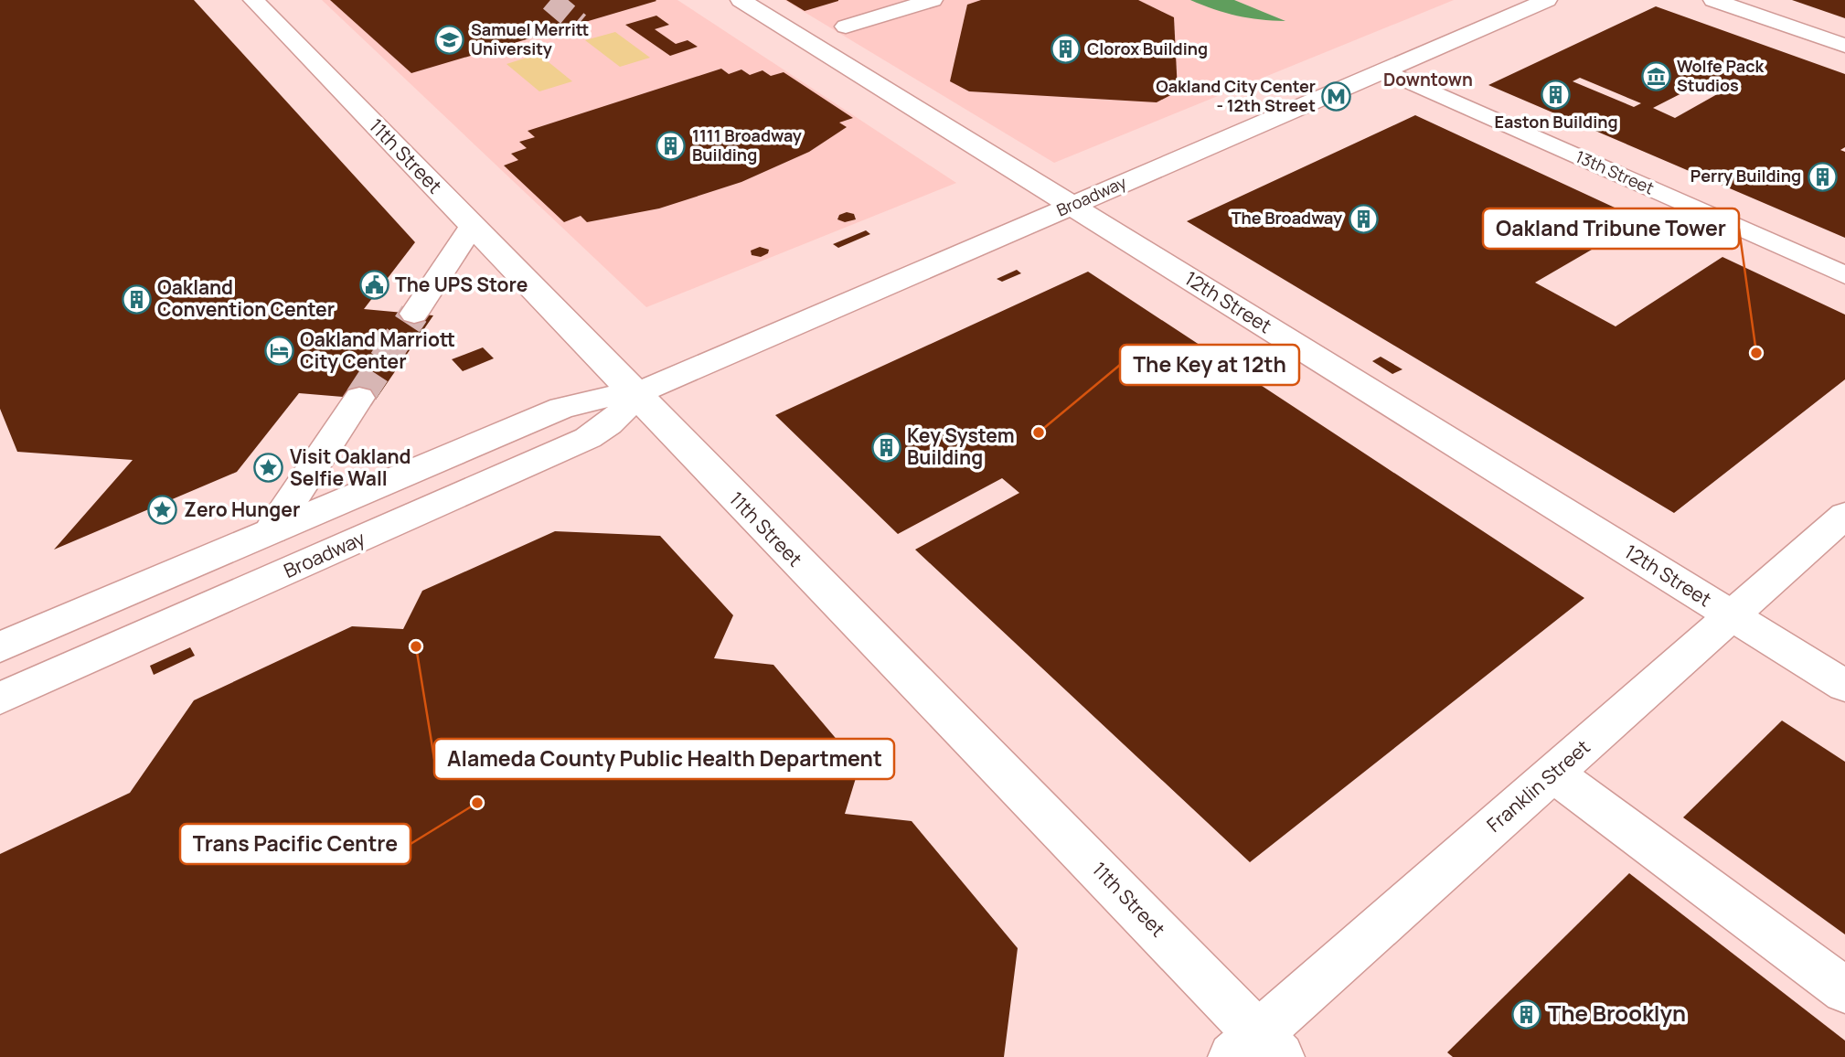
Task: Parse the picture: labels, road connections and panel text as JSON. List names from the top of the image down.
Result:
{
  "streets": {
    "main road": [
      "11th Street",
      "13th Street",
      "Broadway",
      "12th Street",
      "Franklin Street"
    ]
  },
  "crossings": [
    ["11th Street", "Broadway"],
    ["11th Street", "Franklin Street"],
    ["13th Street", "Broadway"],
    ["Broadway", "12th Street"],
    ["12th Street", "Franklin Street"]
  ],
  "districts": ["Downtown"],
  "places": {
    "school or university": ["Samuel Merritt University"],
    "building": [
      "Clorox Building",
      "Easton Building",
      "1111 Broadway Building",
      "Perry Building",
      "The Broadway",
      "Oakland Convention Center",
      "Key System Building",
      "The Brooklyn"
    ],
    "museum": ["Wolfe Pack Studios"],
    "metro station": ["Oakland City Center - 12th Street"],
    "public building": ["The UPS Store"],
    "hotel": ["Oakland Marriott City Center"],
    "other": [
      "Oakland Tribune Tower",
      "The Key at 12th",
      "Alameda County Public Health Department",
      "Trans Pacific Centre"
    ],
    "place": ["Visit Oakland Selfie Wall", "Zero Hunger"]
  }
}
